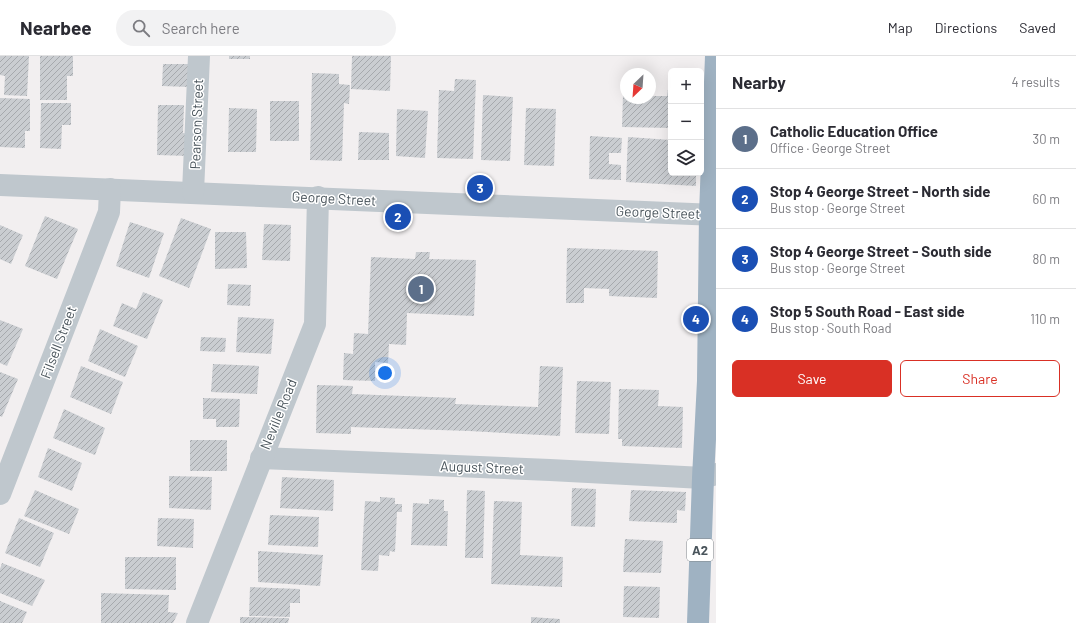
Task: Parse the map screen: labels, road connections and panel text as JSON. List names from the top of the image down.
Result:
{
  "streets": {
    "highway": ["A2"],
    "street": [
      "Pearson Street",
      "George Street",
      "Filsell Street",
      "Neville Road",
      "August Street"
    ]
  },
  "crossings": [
    ["Pearson Street", "George Street"],
    ["George Street", "Filsell Street"],
    ["George Street", "Neville Road"],
    ["George Street", "A2"],
    ["Neville Road", "August Street"],
    ["August Street", "A2"]
  ],
  "north": "bottom left",
  "page": {
    "header": "Nearbee",
    "search": "Search here",
    "nav": ["Map", "Directions", "Saved"],
    "heading": ["Nearby", "4 results"],
    "map_buttons": ["+", "−"],
    "list": [
      {
        "mark": "1",
        "name": "Catholic Education Office",
        "note": "Office · George Street",
        "value": "30 m"
      },
      {
        "mark": "2",
        "name": "Stop 4 George Street - North side",
        "note": "Bus stop · George Street",
        "value": "60 m"
      },
      {
        "mark": "3",
        "name": "Stop 4 George Street - South side",
        "note": "Bus stop · George Street",
        "value": "80 m"
      },
      {
        "mark": "4",
        "name": "Stop 5 South Road - East side",
        "note": "Bus stop · South Road",
        "value": "110 m"
      }
    ],
    "pins": [
      "3",
      "2",
      "1",
      "4"
    ],
    "buttons": ["Save", "Share"]
  }
}
